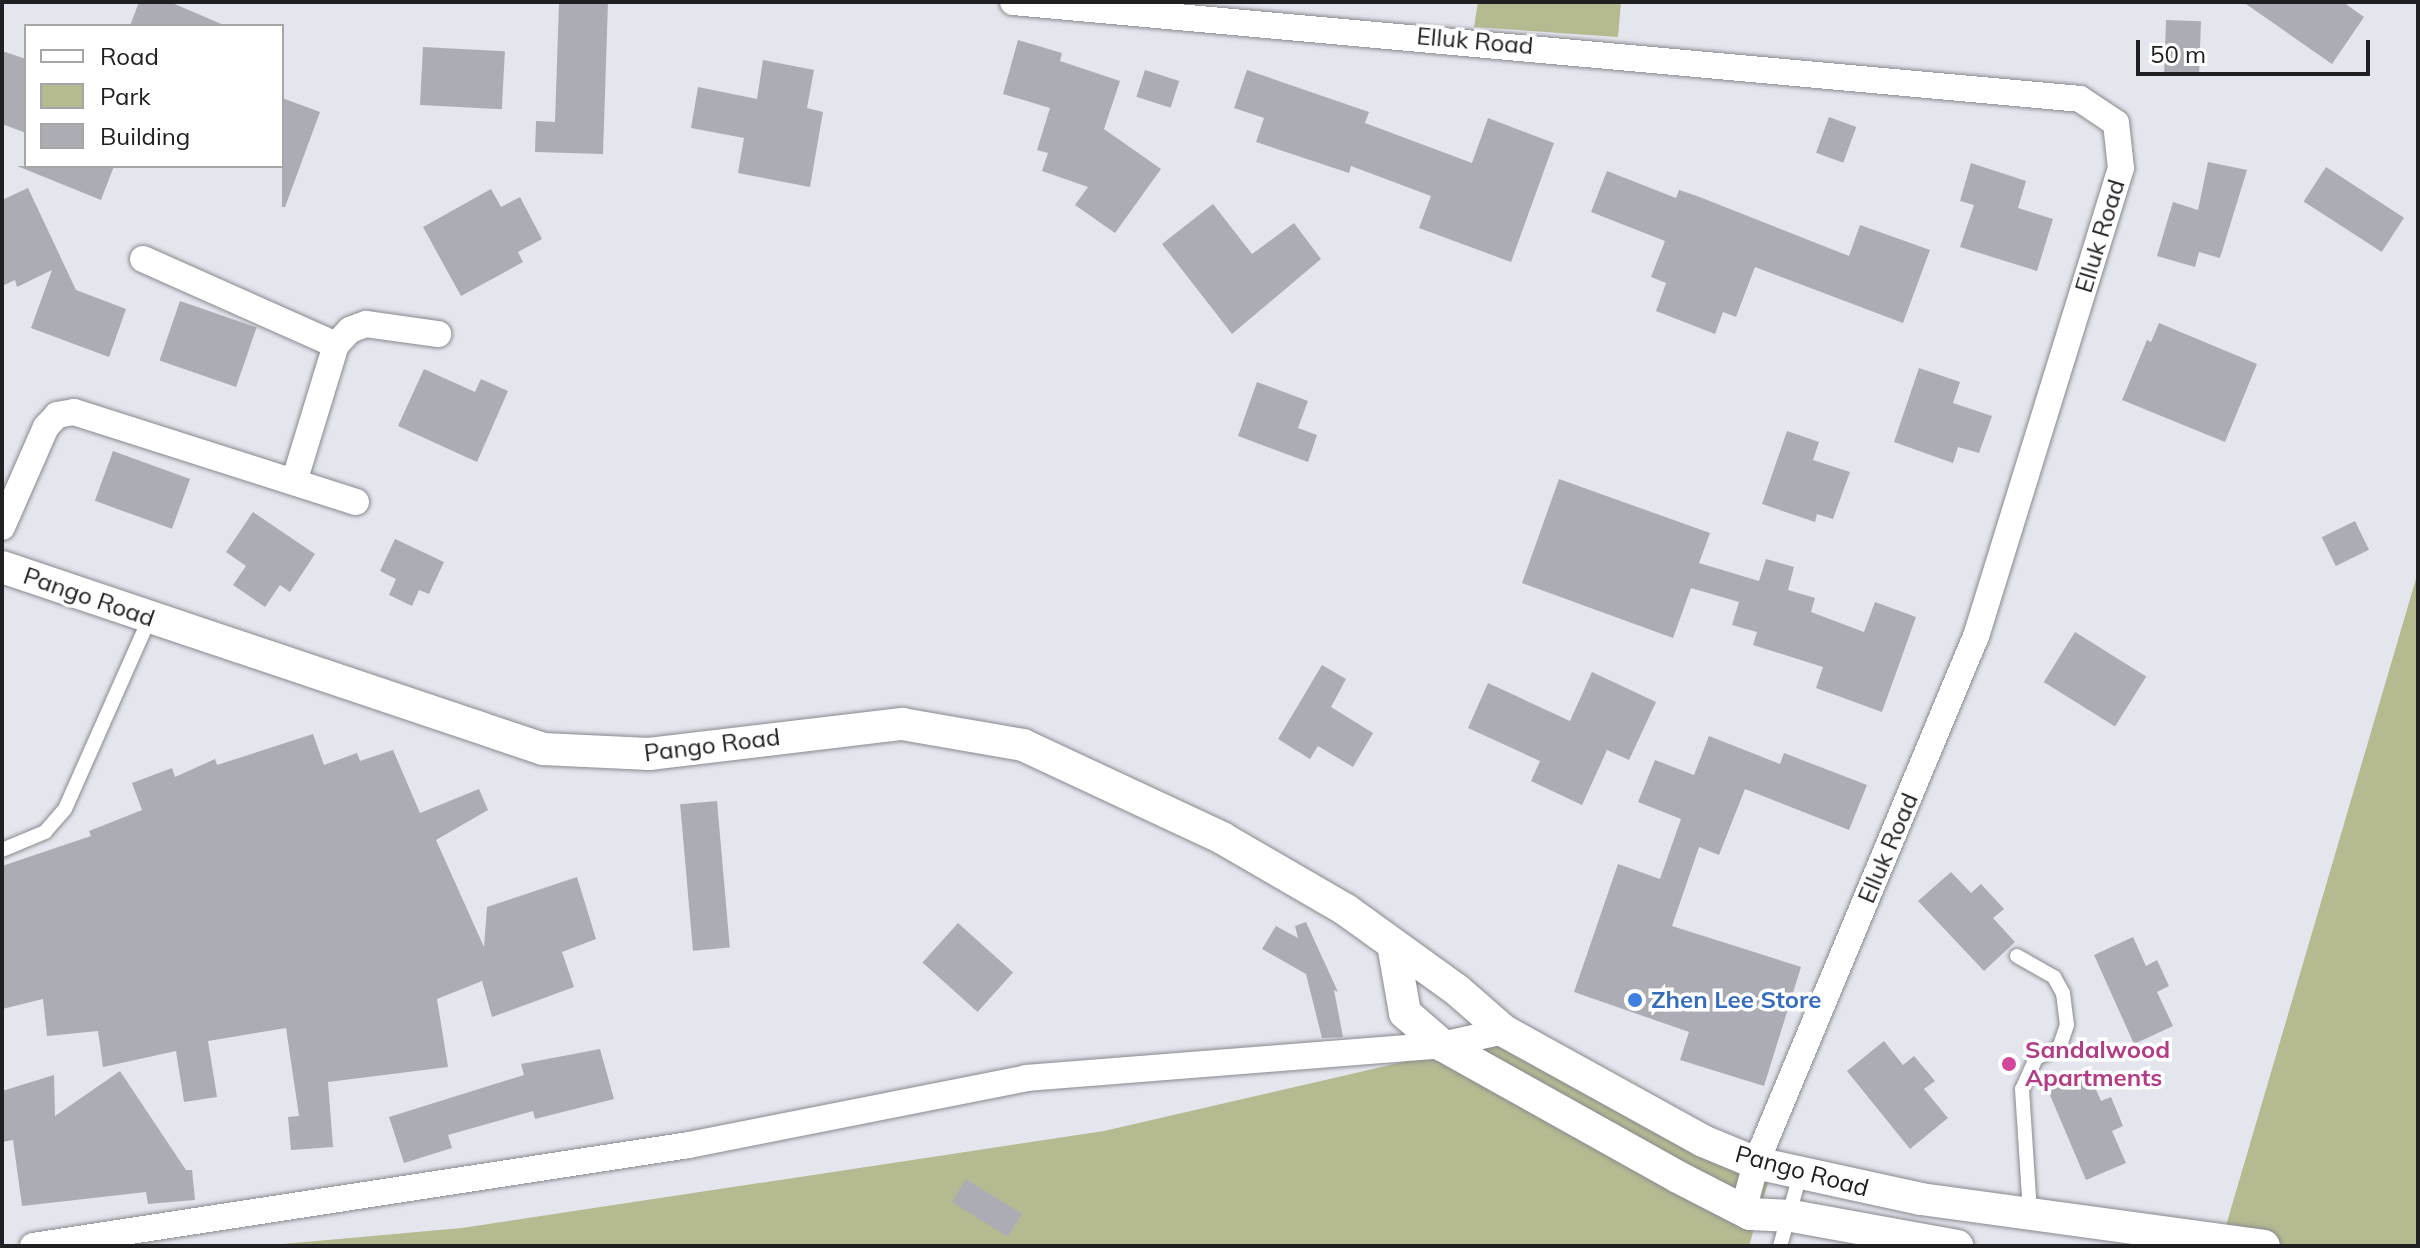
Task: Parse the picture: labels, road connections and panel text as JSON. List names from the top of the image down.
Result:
{
  "streets": {
    "street": ["Elluk Road", "Pango Road"]
  },
  "crossings": [
    ["Elluk Road", "Pango Road"]
  ],
  "places": ["Zhen Lee Store", "Sandalwood Apartments"],
  "legend": ["Road", "Park", "Building"],
  "scale_bar": "50 m"
}
